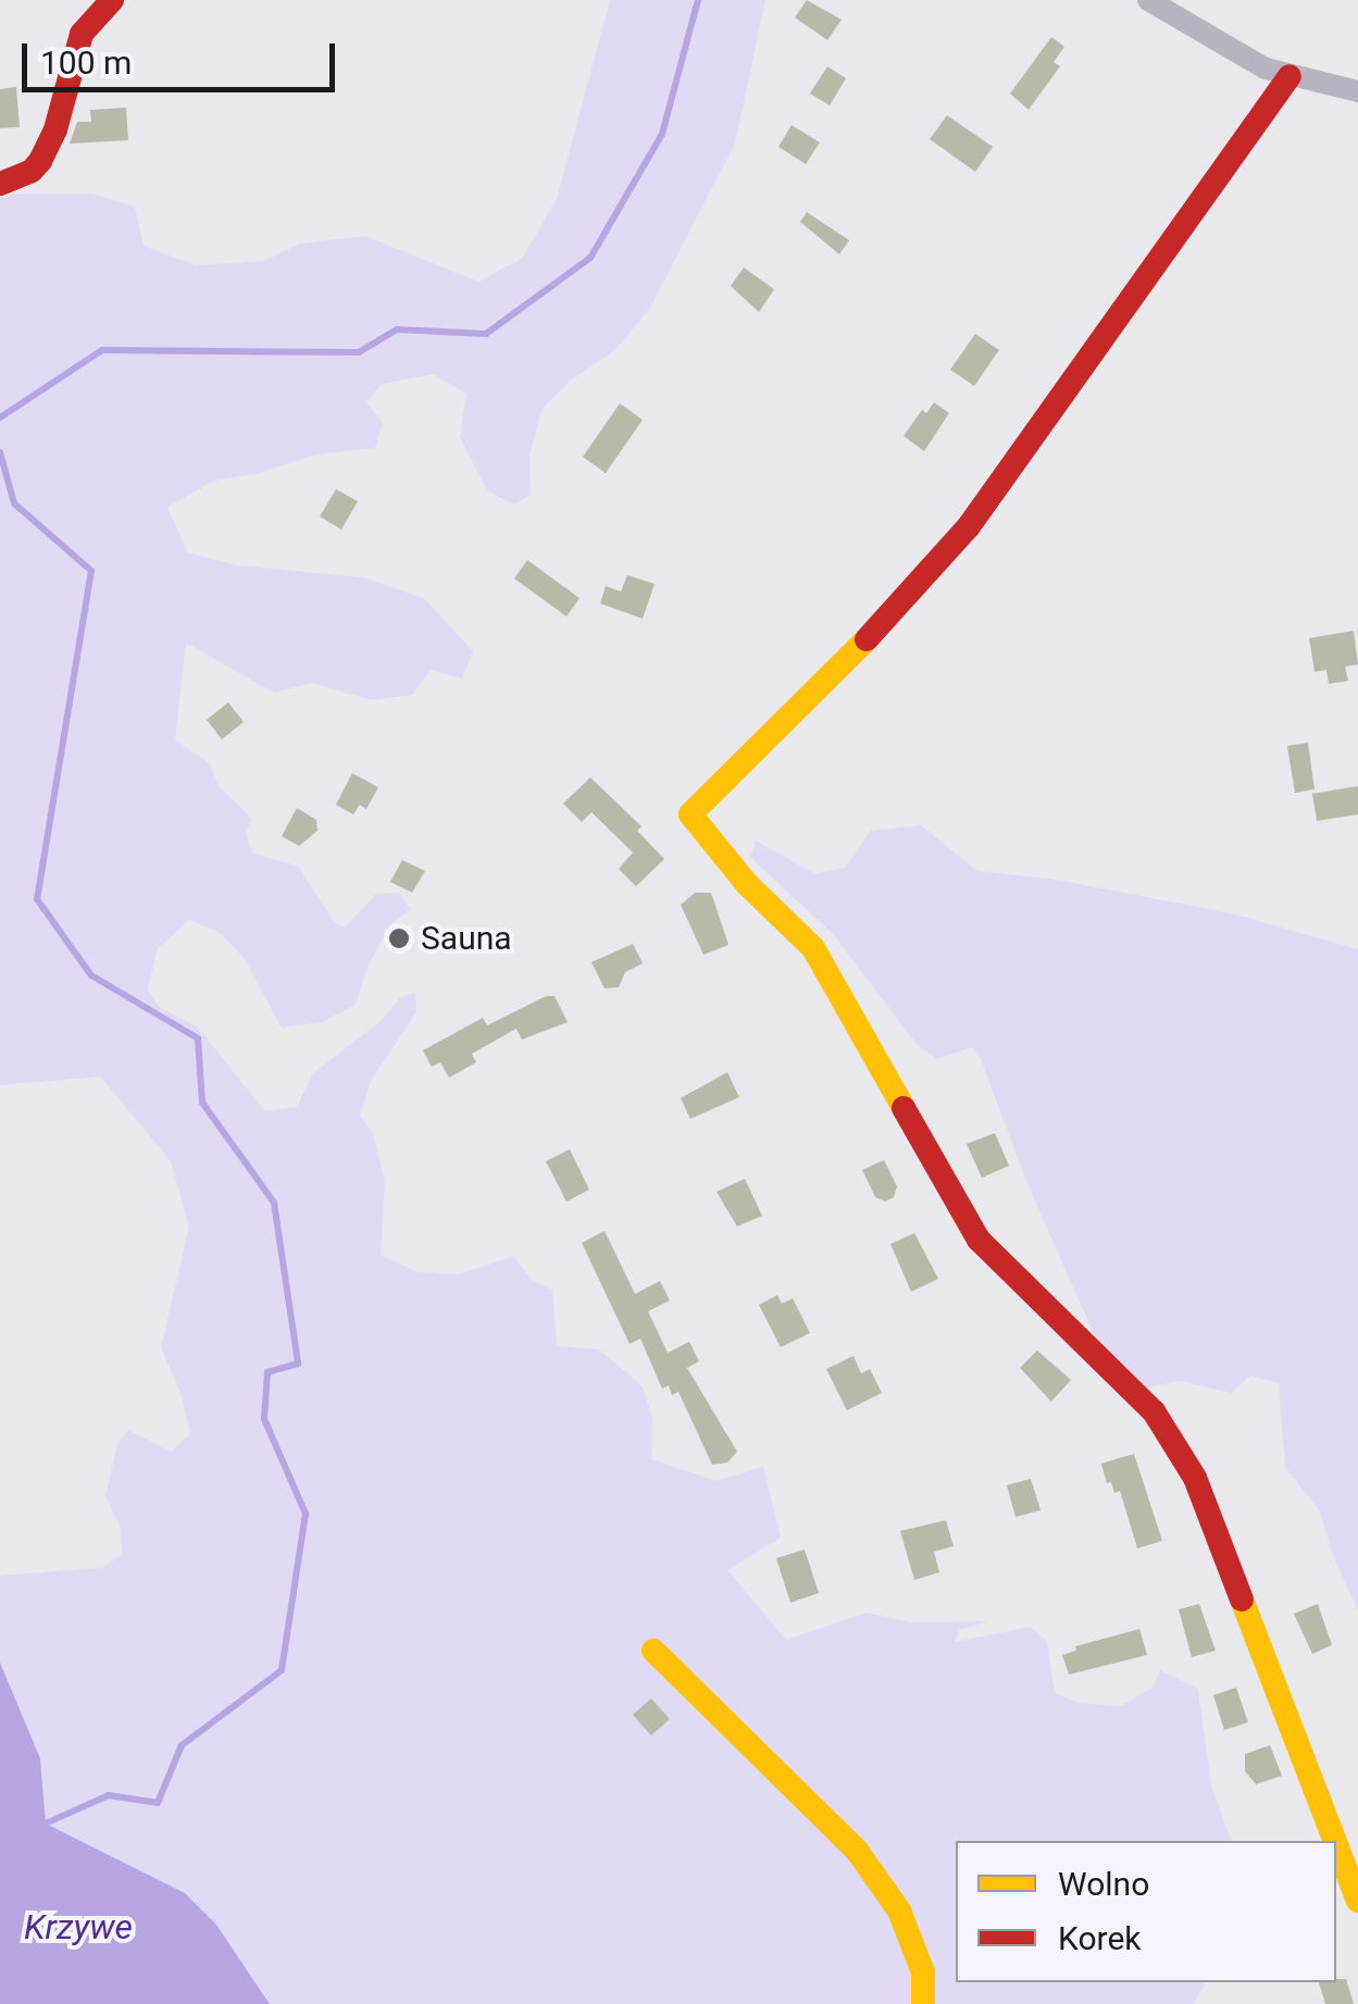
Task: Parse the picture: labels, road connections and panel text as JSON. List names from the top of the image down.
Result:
{
  "water": ["Krzywe"],
  "places": ["Sauna"],
  "legend": ["Wolno", "Korek"],
  "scale_bar": "100 m"
}
